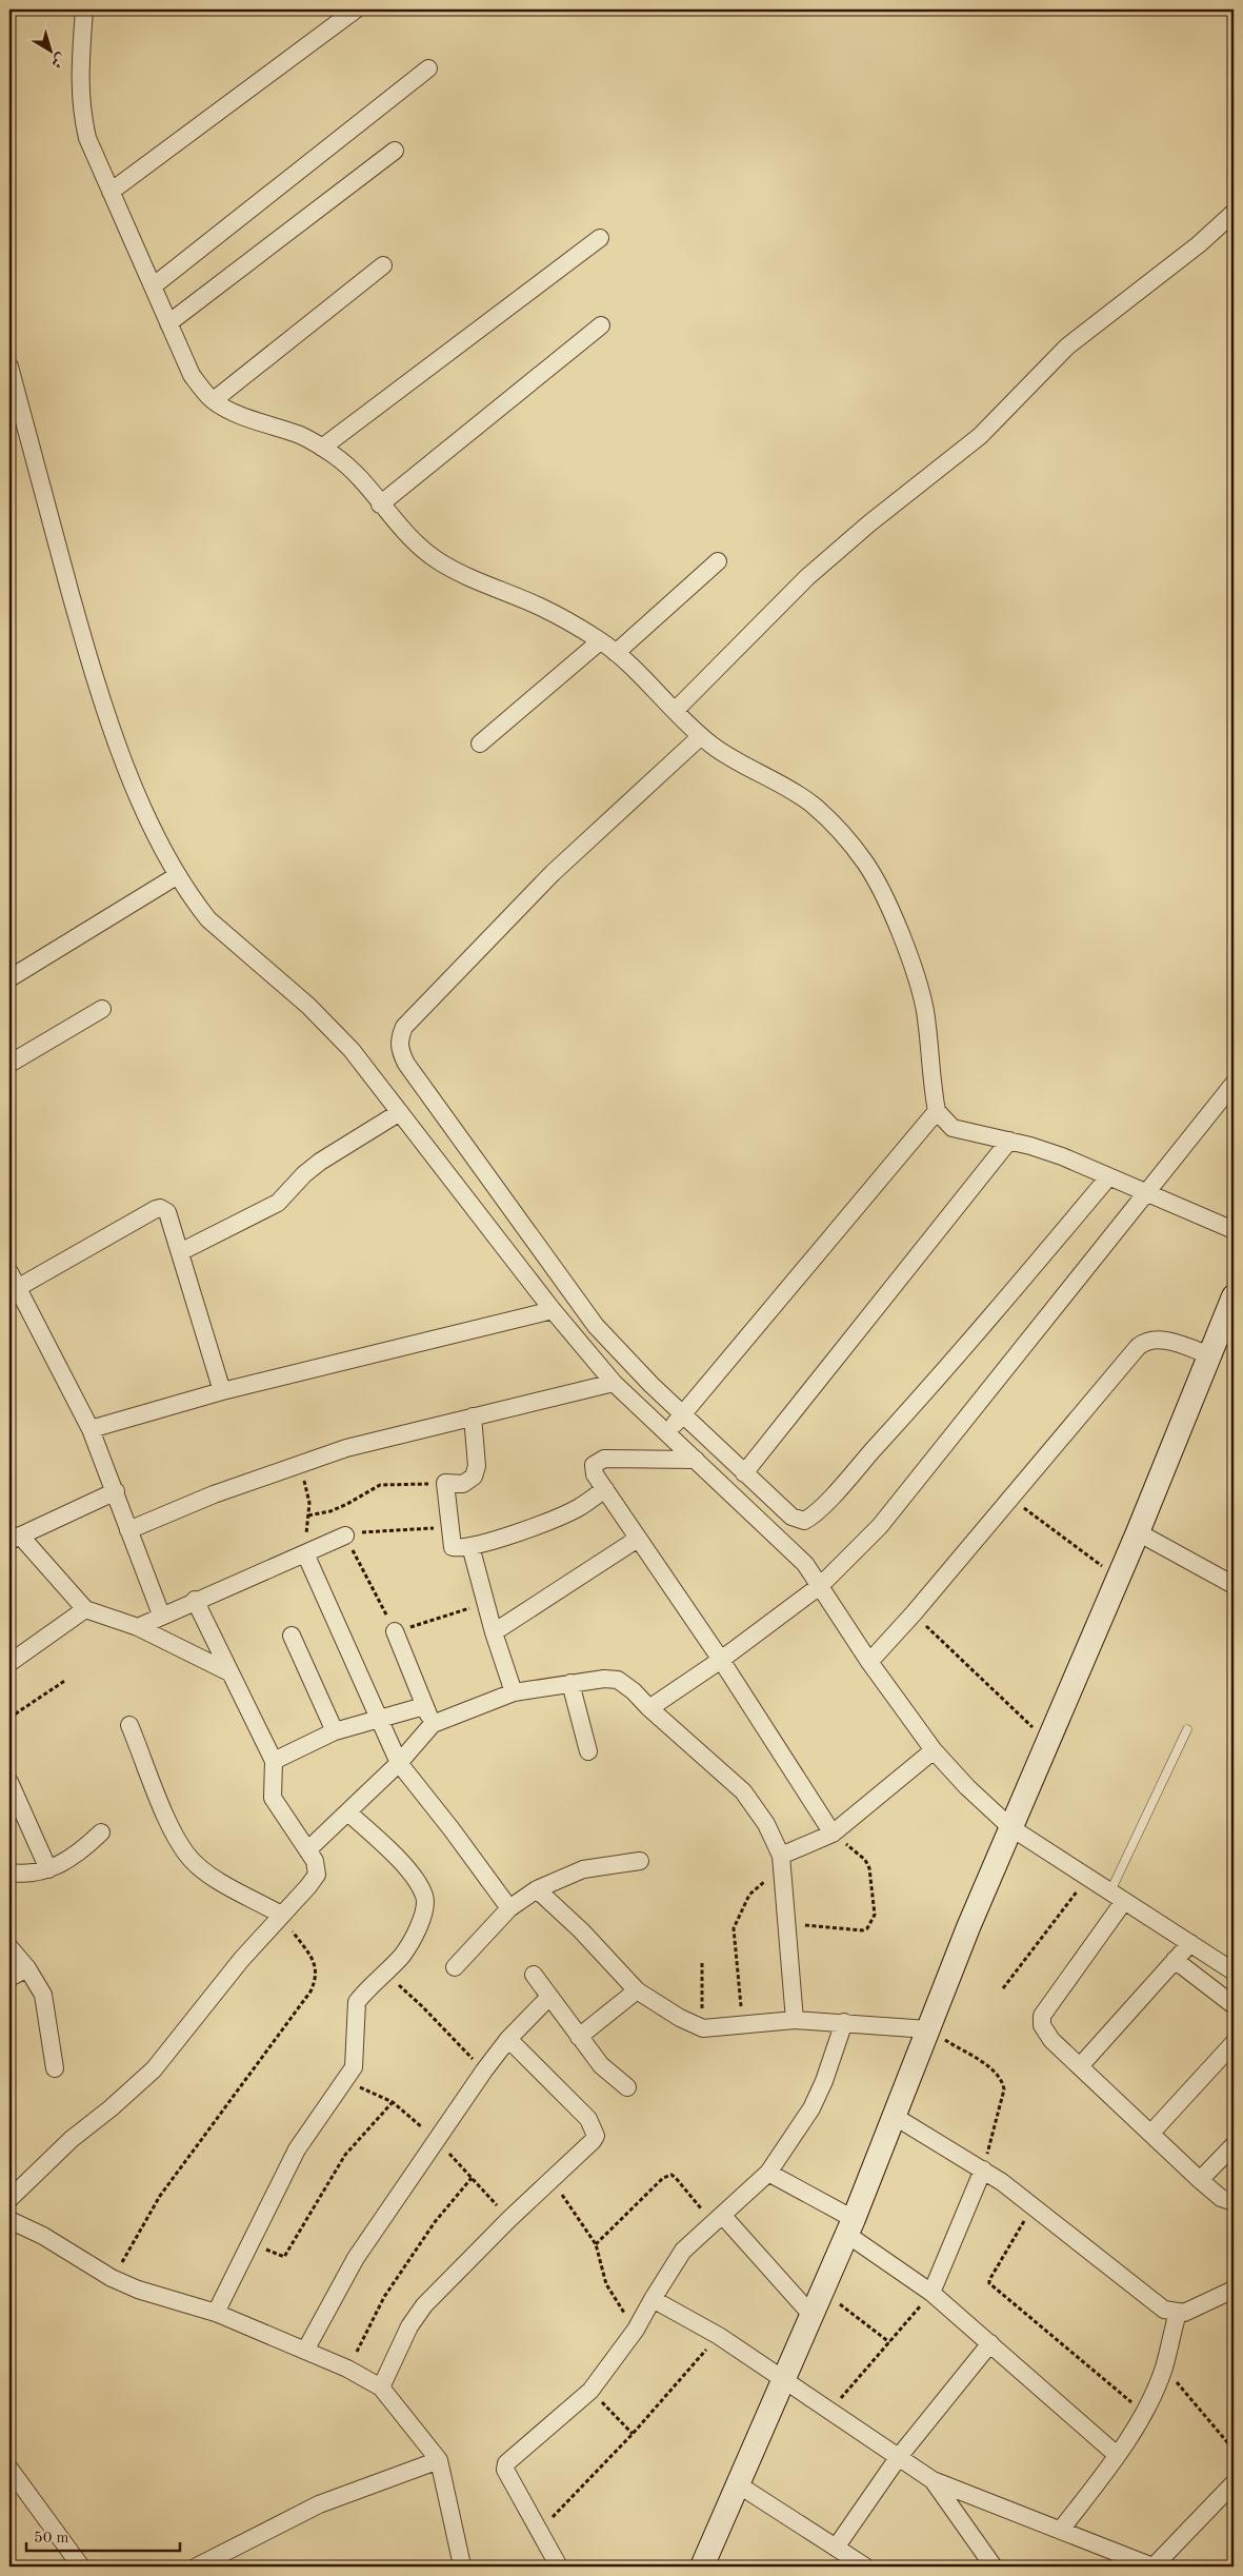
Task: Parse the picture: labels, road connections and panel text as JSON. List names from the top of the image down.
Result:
{
  "scale_bar": "50 m",
  "north": "bottom right"
}
